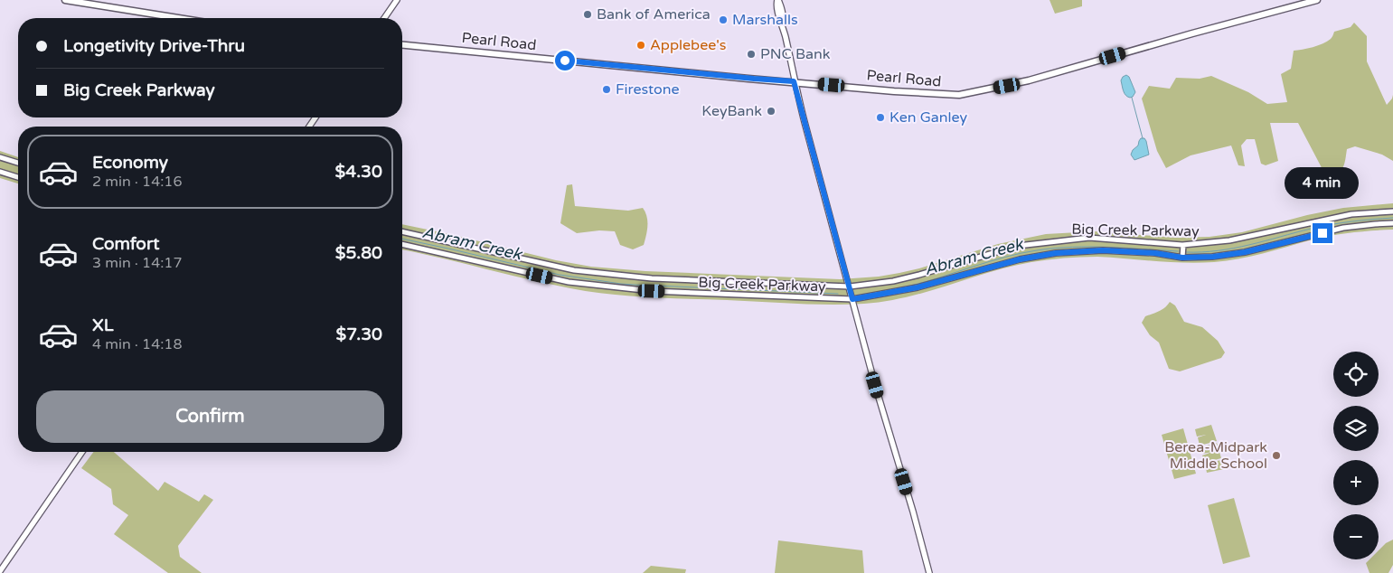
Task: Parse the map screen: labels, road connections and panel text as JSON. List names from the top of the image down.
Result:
{
  "streets": {
    "main road": ["Pearl Road"],
    "street": ["Big Creek Parkway"]
  },
  "water": ["Abram Creek"],
  "places": [
    "Bank of America",
    "Marshalls",
    "Applebee's",
    "PNC Bank",
    "Firestone",
    "KeyBank",
    "Ken Ganley",
    "Berea-Midpark Middle School"
  ],
  "page": {
    "banner": ["Longetivity Drive-Thru", "Big Creek Parkway"],
    "list": [
      {
        "name": "Economy",
        "note": "2 min · 14:16",
        "value": "$4.30"
      },
      {
        "name": "Comfort",
        "note": "3 min · 14:17",
        "value": "$5.80"
      },
      {
        "name": "XL",
        "note": "4 min · 14:18",
        "value": "$7.30"
      }
    ],
    "bubble": "4 min",
    "map_buttons": ["+", "−"],
    "buttons": "Confirm"
  }
}
